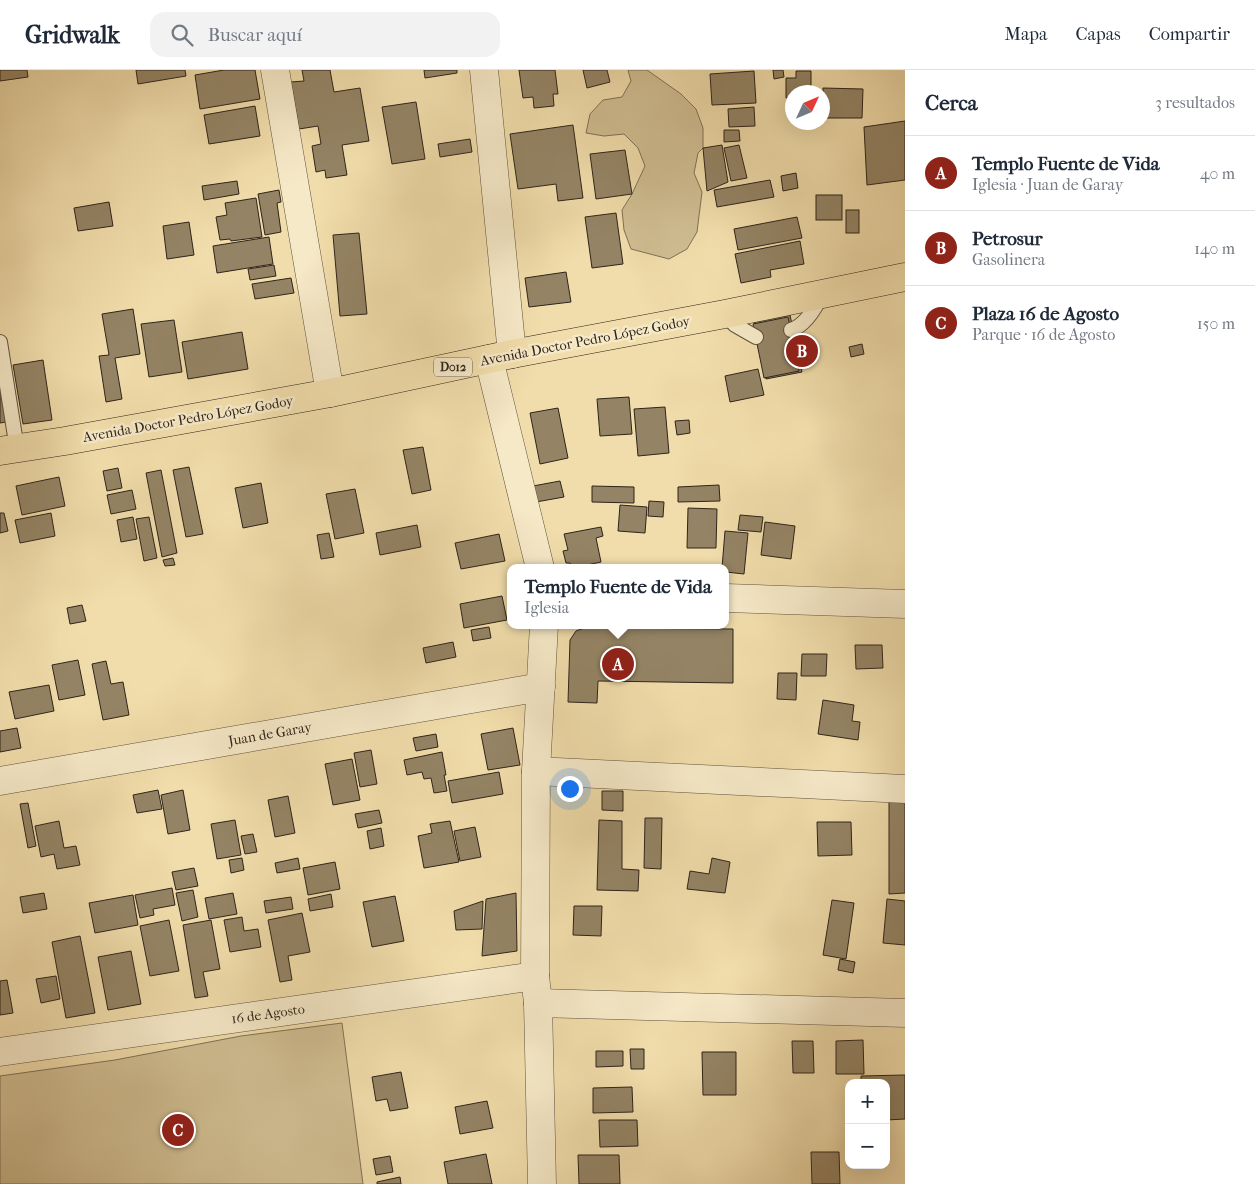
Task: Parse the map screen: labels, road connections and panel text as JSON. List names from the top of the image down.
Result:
{
  "streets": {
    "main road": ["Avenida Doctor Pedro López Godoy", "D012"],
    "street": ["Juan de Garay", "16 de Agosto"]
  },
  "north": "top right",
  "page": {
    "header": "Gridwalk",
    "search": "Buscar aquí",
    "nav": ["Mapa", "Capas", "Compartir"],
    "heading": ["Cerca", "3 resultados"],
    "list": [
      {
        "mark": "A",
        "name": "Templo Fuente de Vida",
        "note": "Iglesia · Juan de Garay",
        "value": "40 m"
      },
      {
        "mark": "B",
        "name": "Petrosur",
        "note": "Gasolinera",
        "value": "140 m"
      },
      {
        "mark": "C",
        "name": "Plaza 16 de Agosto",
        "note": "Parque · 16 de Agosto",
        "value": "150 m"
      }
    ],
    "pins": ["B", "A", "C"],
    "popup": ["Templo Fuente de Vida", "Iglesia"],
    "map_buttons": ["+", "−"]
  }
}
